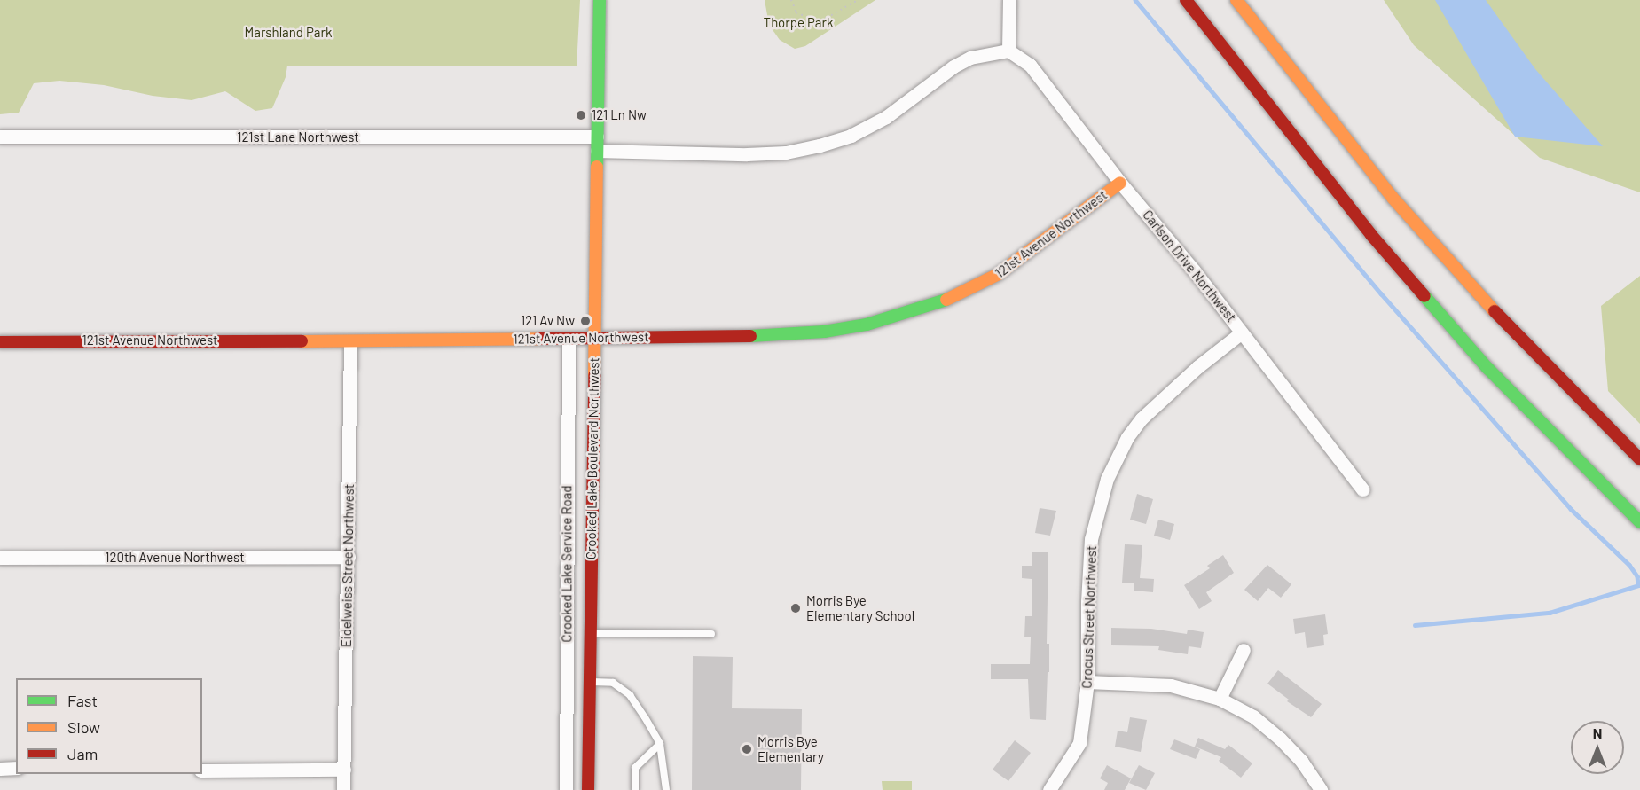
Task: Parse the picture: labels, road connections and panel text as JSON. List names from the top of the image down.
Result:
{
  "streets": {
    "main road": ["121st Avenue Northwest", "Crooked Lake Boulevard Northwest"],
    "street": [
      "121st Lane Northwest",
      "Carlson Drive Northwest",
      "120th Avenue Northwest",
      "Crooked Lake Service Road",
      "Eidelweiss Street Northwest",
      "Crocus Street Northwest"
    ]
  },
  "crossings": [
    ["121st Lane Northwest", "Crooked Lake Boulevard Northwest"],
    ["121st Avenue Northwest", "Carlson Drive Northwest"],
    ["121st Avenue Northwest", "Crooked Lake Boulevard Northwest"],
    ["121st Avenue Northwest", "Crooked Lake Service Road"],
    ["121st Avenue Northwest", "Eidelweiss Street Northwest"],
    ["Carlson Drive Northwest", "Crocus Street Northwest"],
    ["120th Avenue Northwest", "Eidelweiss Street Northwest"]
  ],
  "parks": ["Thorpe Park", "Marshland Park"],
  "places": [
    "121 Ln Nw",
    "121 Av Nw",
    "Morris Bye Elementary School",
    "Morris Bye Elementary"
  ],
  "legend": ["Fast", "Slow", "Jam"],
  "north": "top"
}
